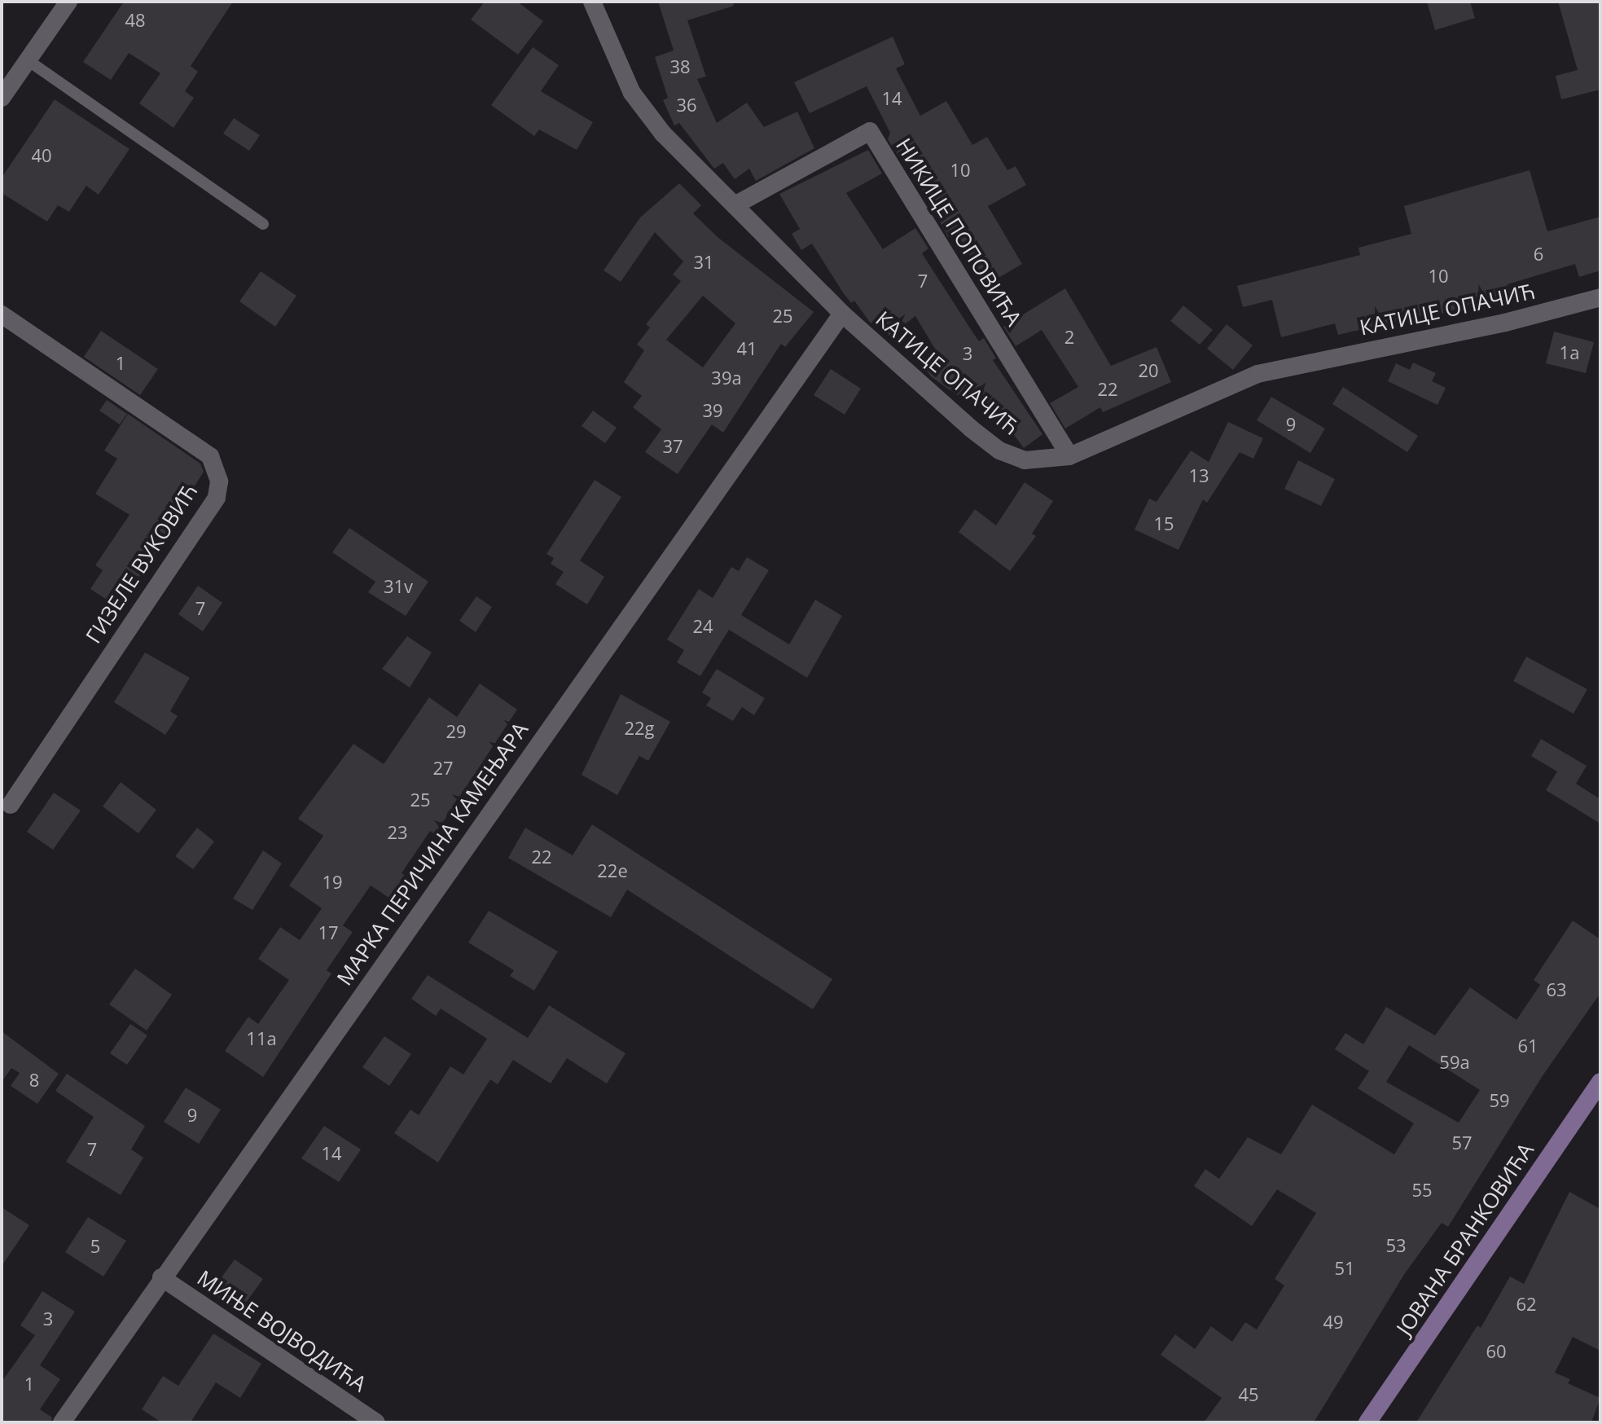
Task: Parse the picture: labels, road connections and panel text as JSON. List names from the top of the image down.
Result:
{
  "streets": {
    "main road": ["ЈОВАНА БРАНКОВИЋА"],
    "street": [
      "НИКИЦЕ ПОПОВИЋА",
      "КАТИЦЕ ОПАЧИЋ",
      "ГИЗЕЛЕ ВУКОВИЋ",
      "МАРКА ПЕРИЧИНА КАМЕЊАРА",
      "МИЊЕ ВОЈВОДИЋА"
    ]
  },
  "crossings": [
    ["НИКИЦЕ ПОПОВИЋА", "КАТИЦЕ ОПАЧИЋ"],
    ["КАТИЦЕ ОПАЧИЋ", "МАРКА ПЕРИЧИНА КАМЕЊАРА"],
    ["МАРКА ПЕРИЧИНА КАМЕЊАРА", "МИЊЕ ВОЈВОДИЋА"]
  ],
  "house_numbers": [
    "48",
    "38",
    "14",
    "36",
    "40",
    "10",
    "6",
    "31",
    "10",
    "7",
    "25",
    "2",
    "41",
    "1a",
    "3",
    "1",
    "20",
    "39a",
    "22",
    "39",
    "9",
    "37",
    "13",
    "15",
    "31v",
    "7",
    "24",
    "22g",
    "29",
    "27",
    "25",
    "23",
    "22",
    "22e",
    "19",
    "17",
    "63",
    "11a",
    "61",
    "59a",
    "8",
    "59",
    "9",
    "57",
    "7",
    "14",
    "55",
    "53",
    "5",
    "51",
    "62",
    "3",
    "49",
    "60",
    "1",
    "45"
  ]
}
